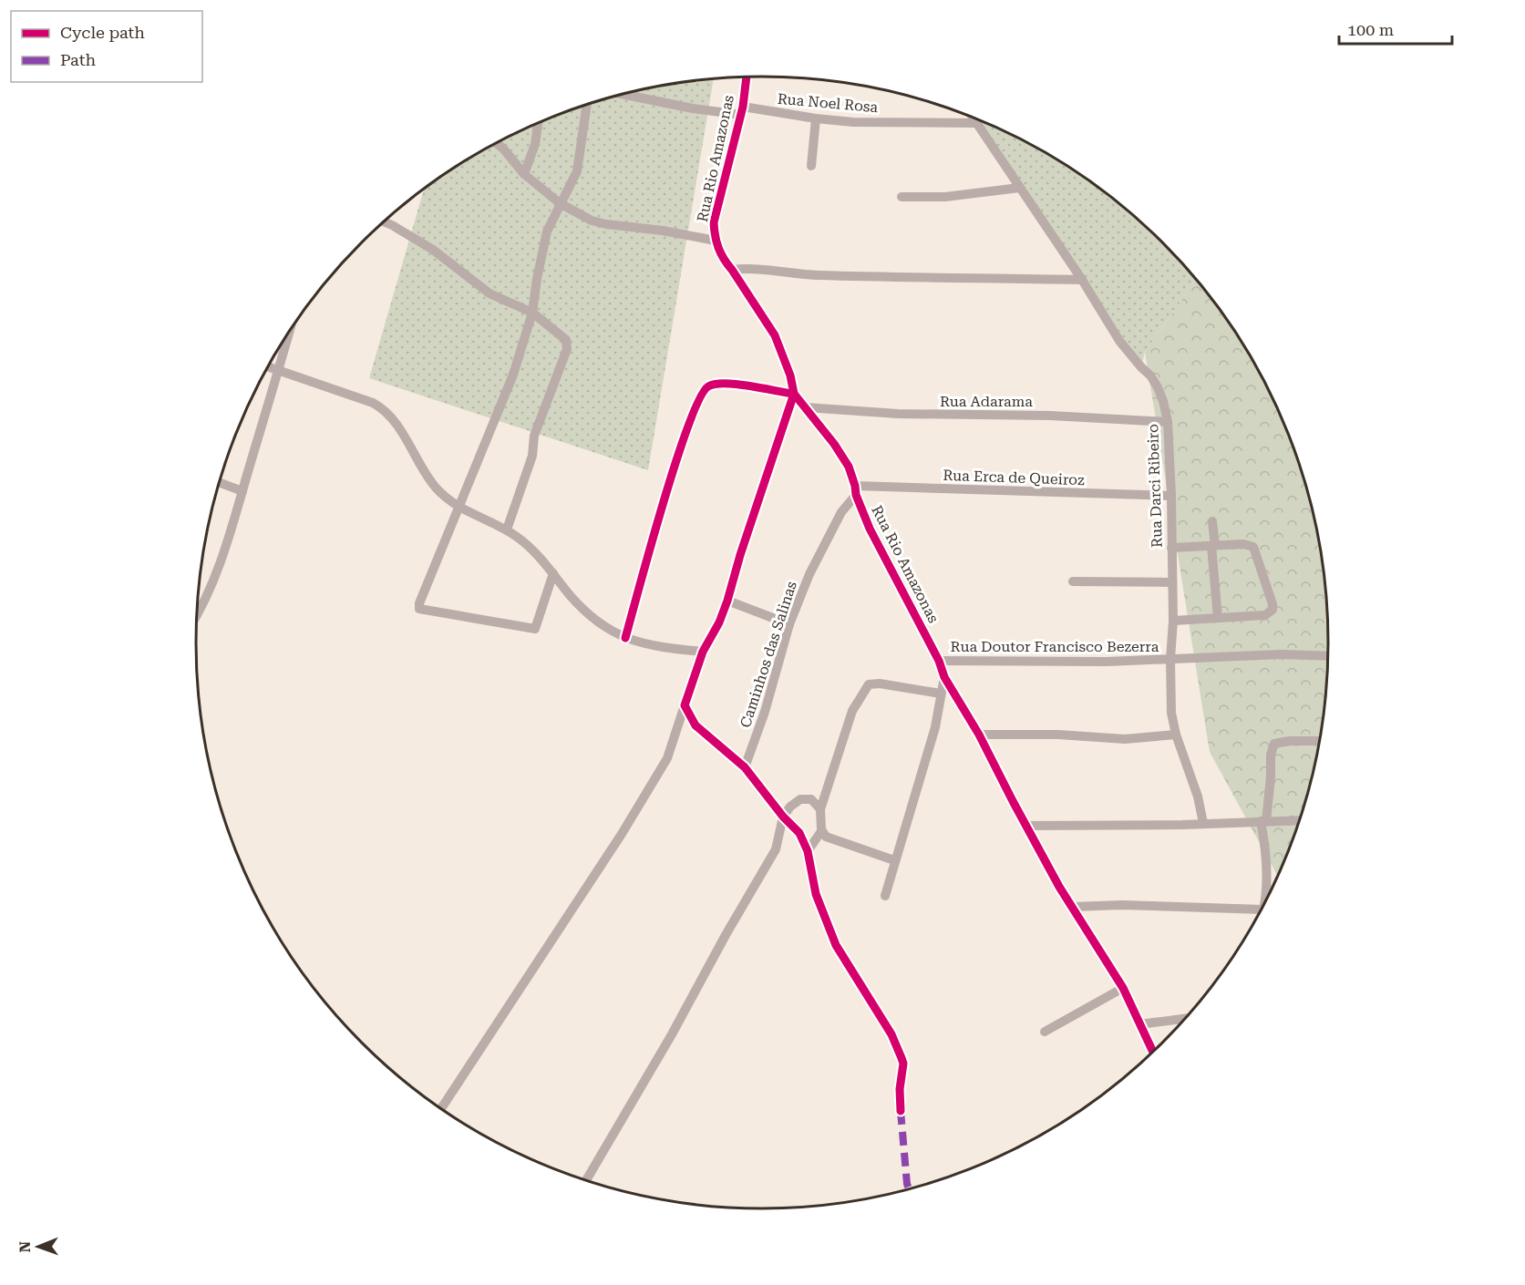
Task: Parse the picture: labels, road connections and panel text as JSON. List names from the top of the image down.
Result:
{
  "streets": {
    "street": [
      "Rua Noel Rosa",
      "Rua Rio Amazonas",
      "Rua Adarama",
      "Rua Erca de Queiroz",
      "Rua Darci Ribeiro",
      "Rua Doutor Francisco Bezerra",
      "Caminhos das Salinas"
    ]
  },
  "crossings": [
    ["Rua Noel Rosa", "Rua Rio Amazonas"],
    ["Rua Noel Rosa", "Rua Darci Ribeiro"],
    ["Rua Rio Amazonas", "Rua Adarama"],
    ["Rua Rio Amazonas", "Rua Erca de Queiroz"],
    ["Rua Rio Amazonas", "Rua Doutor Francisco Bezerra"],
    ["Rua Rio Amazonas", "Caminhos das Salinas"],
    ["Rua Adarama", "Rua Darci Ribeiro"],
    ["Rua Erca de Queiroz", "Rua Darci Ribeiro"],
    ["Rua Erca de Queiroz", "Caminhos das Salinas"],
    ["Rua Darci Ribeiro", "Rua Doutor Francisco Bezerra"]
  ],
  "legend": ["Cycle path", "Path"],
  "scale_bar": "100 m",
  "north": "left"
}
